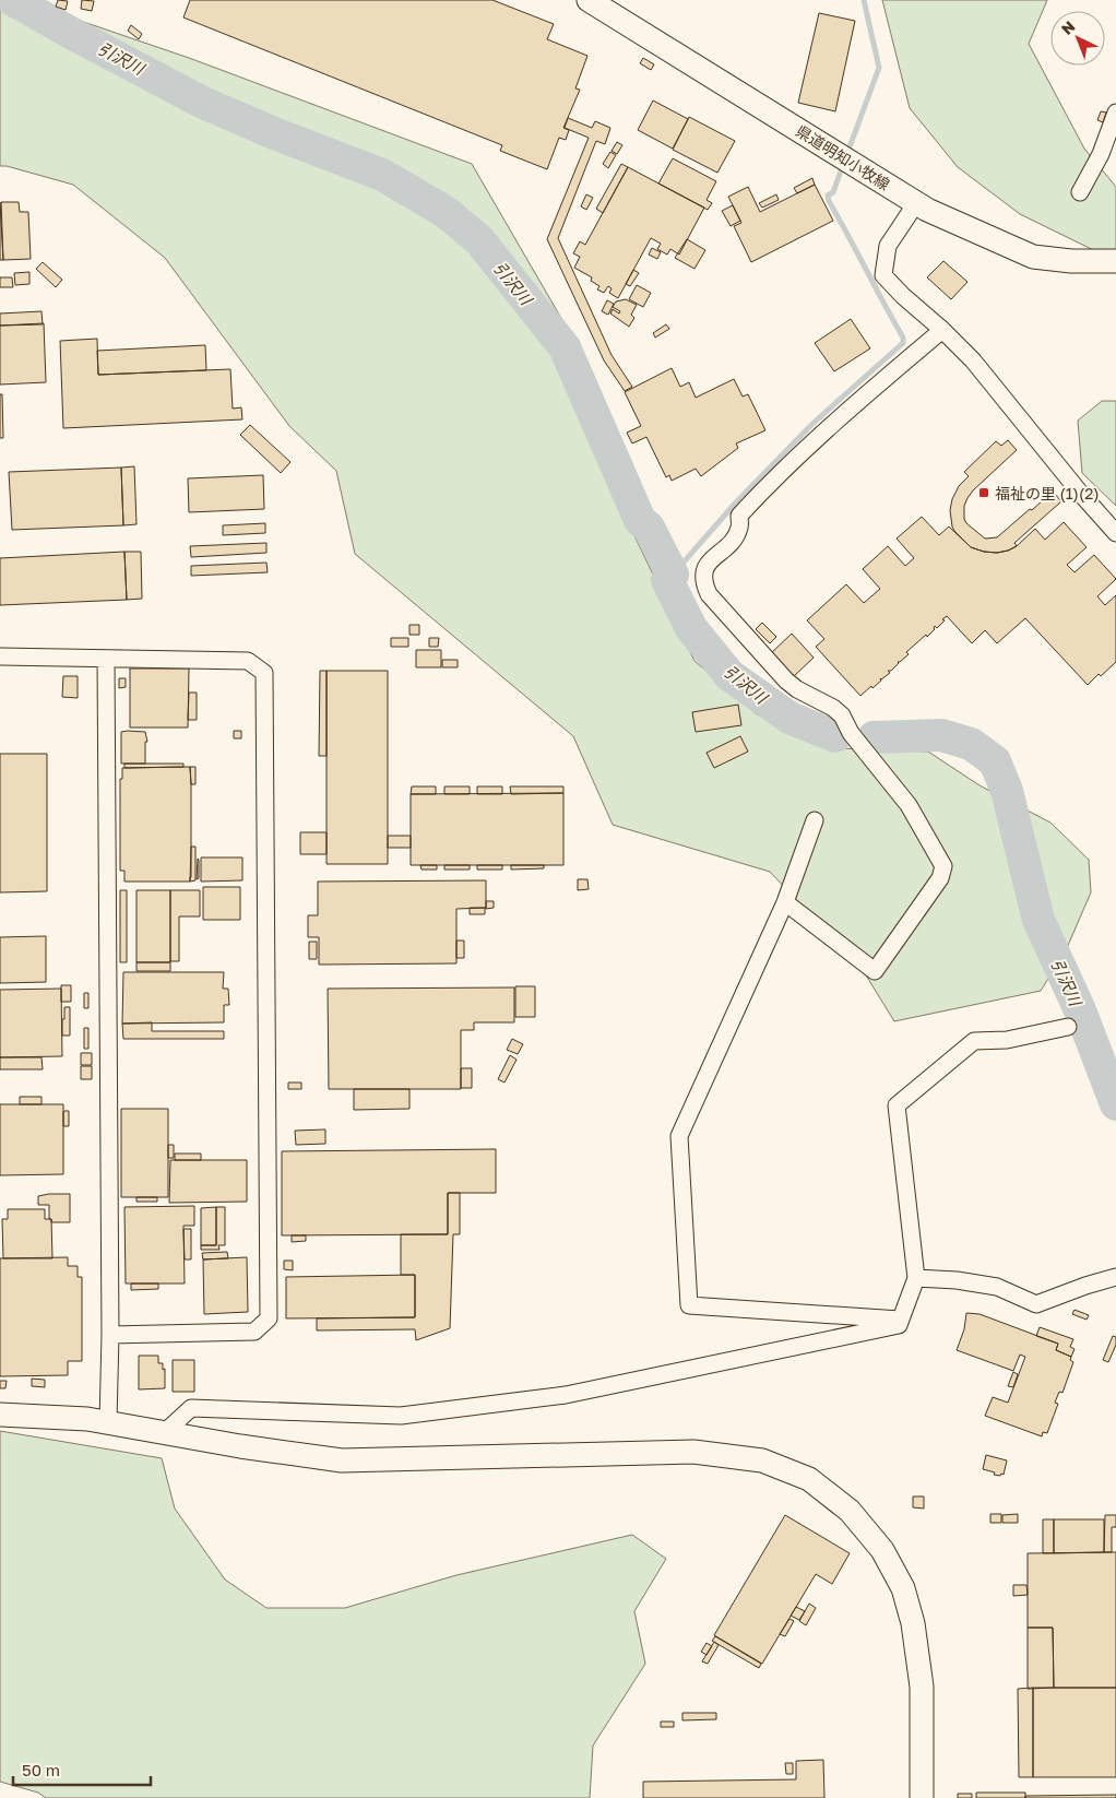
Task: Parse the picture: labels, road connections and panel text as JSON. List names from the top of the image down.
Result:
{
  "streets": {
    "street": ["県道明知小牧線"]
  },
  "water": ["引沢川"],
  "places": {
    "transit": ["福祉の里 (1)(2)"]
  },
  "scale_bar": "50 m",
  "north": "top left"
}
